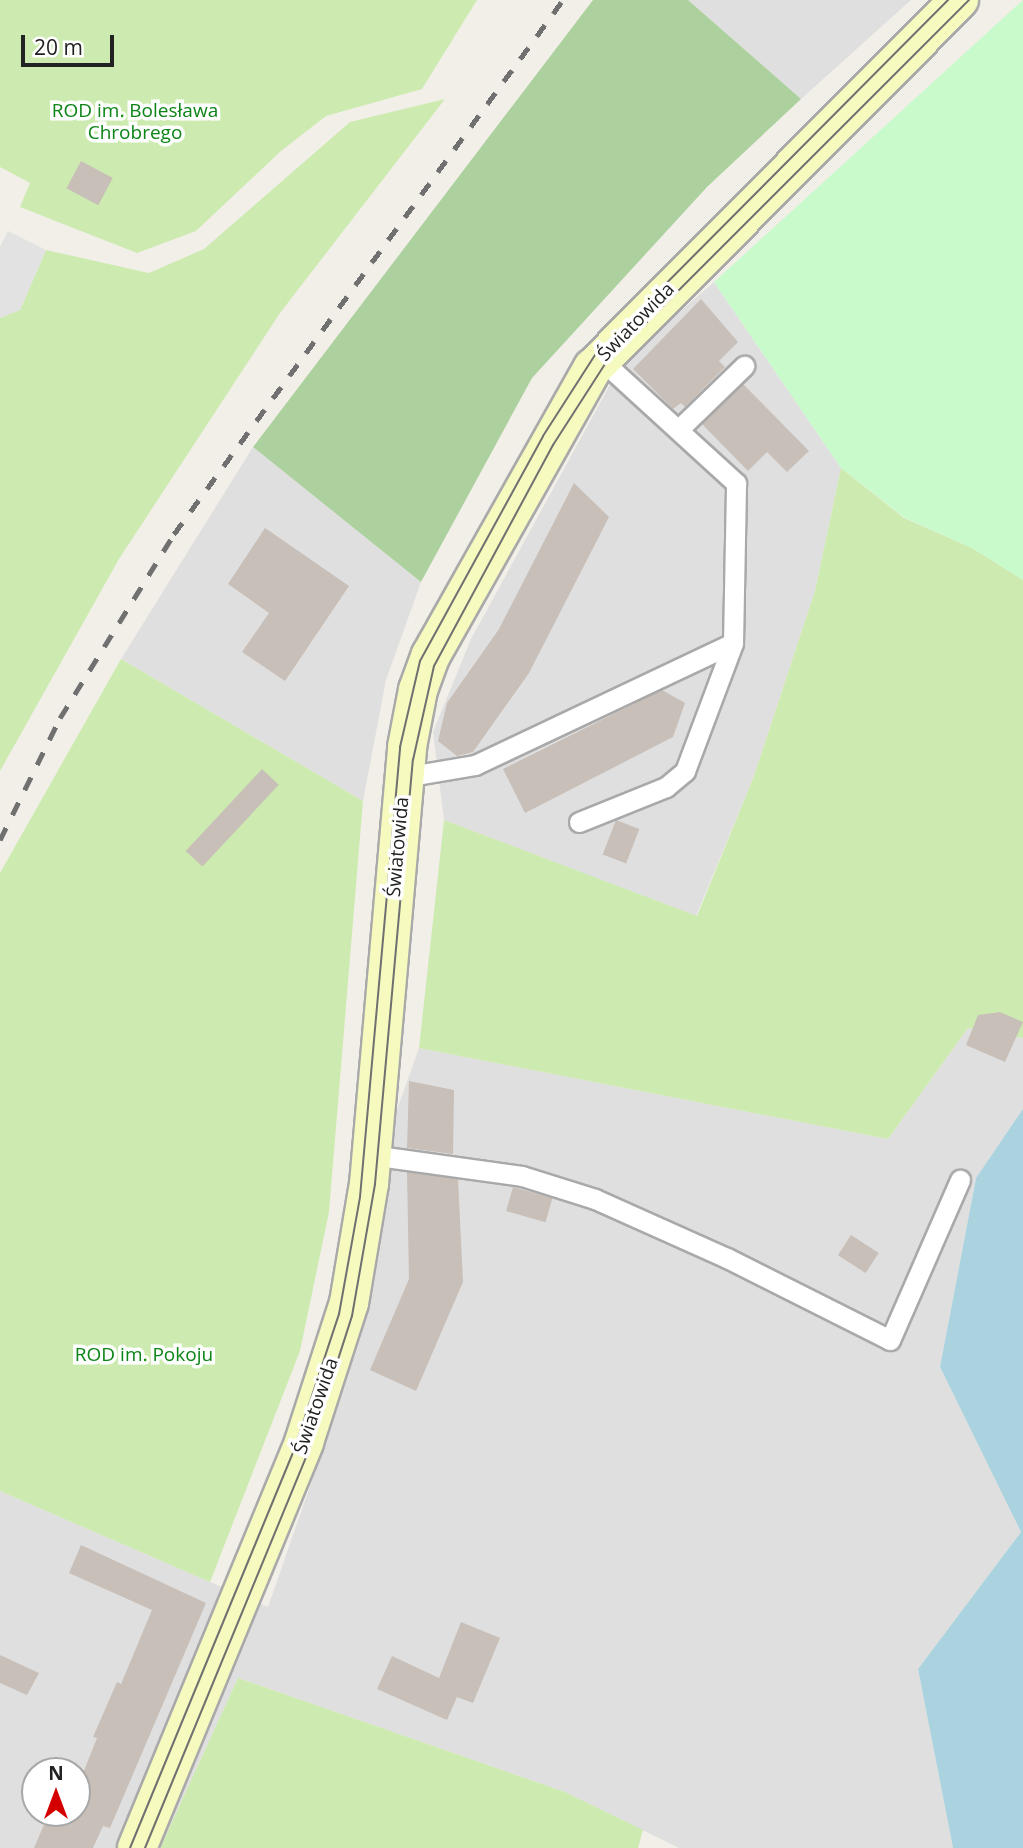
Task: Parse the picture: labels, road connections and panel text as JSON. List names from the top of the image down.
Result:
{
  "streets": {
    "street": ["Światowida"]
  },
  "parks": ["ROD im. Bolesława Chrobrego", "ROD im. Pokoju"],
  "scale_bar": "20 m",
  "north": "top"
}
